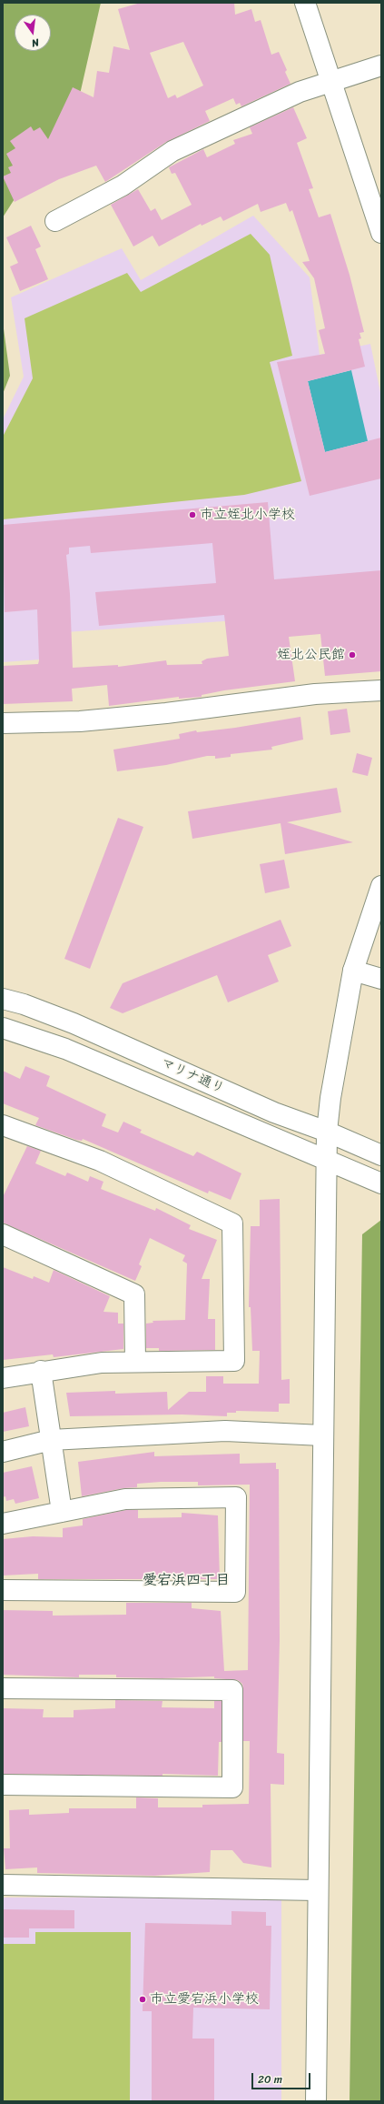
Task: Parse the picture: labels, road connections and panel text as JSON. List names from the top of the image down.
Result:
{
  "streets": {
    "street": ["マリナ通り"]
  },
  "districts": ["愛宕浜四丁目"],
  "places": ["市立姪北小学校", "姪北公民館", "市立愛宕浜小学校"],
  "scale_bar": "20 m",
  "north": "bottom"
}
